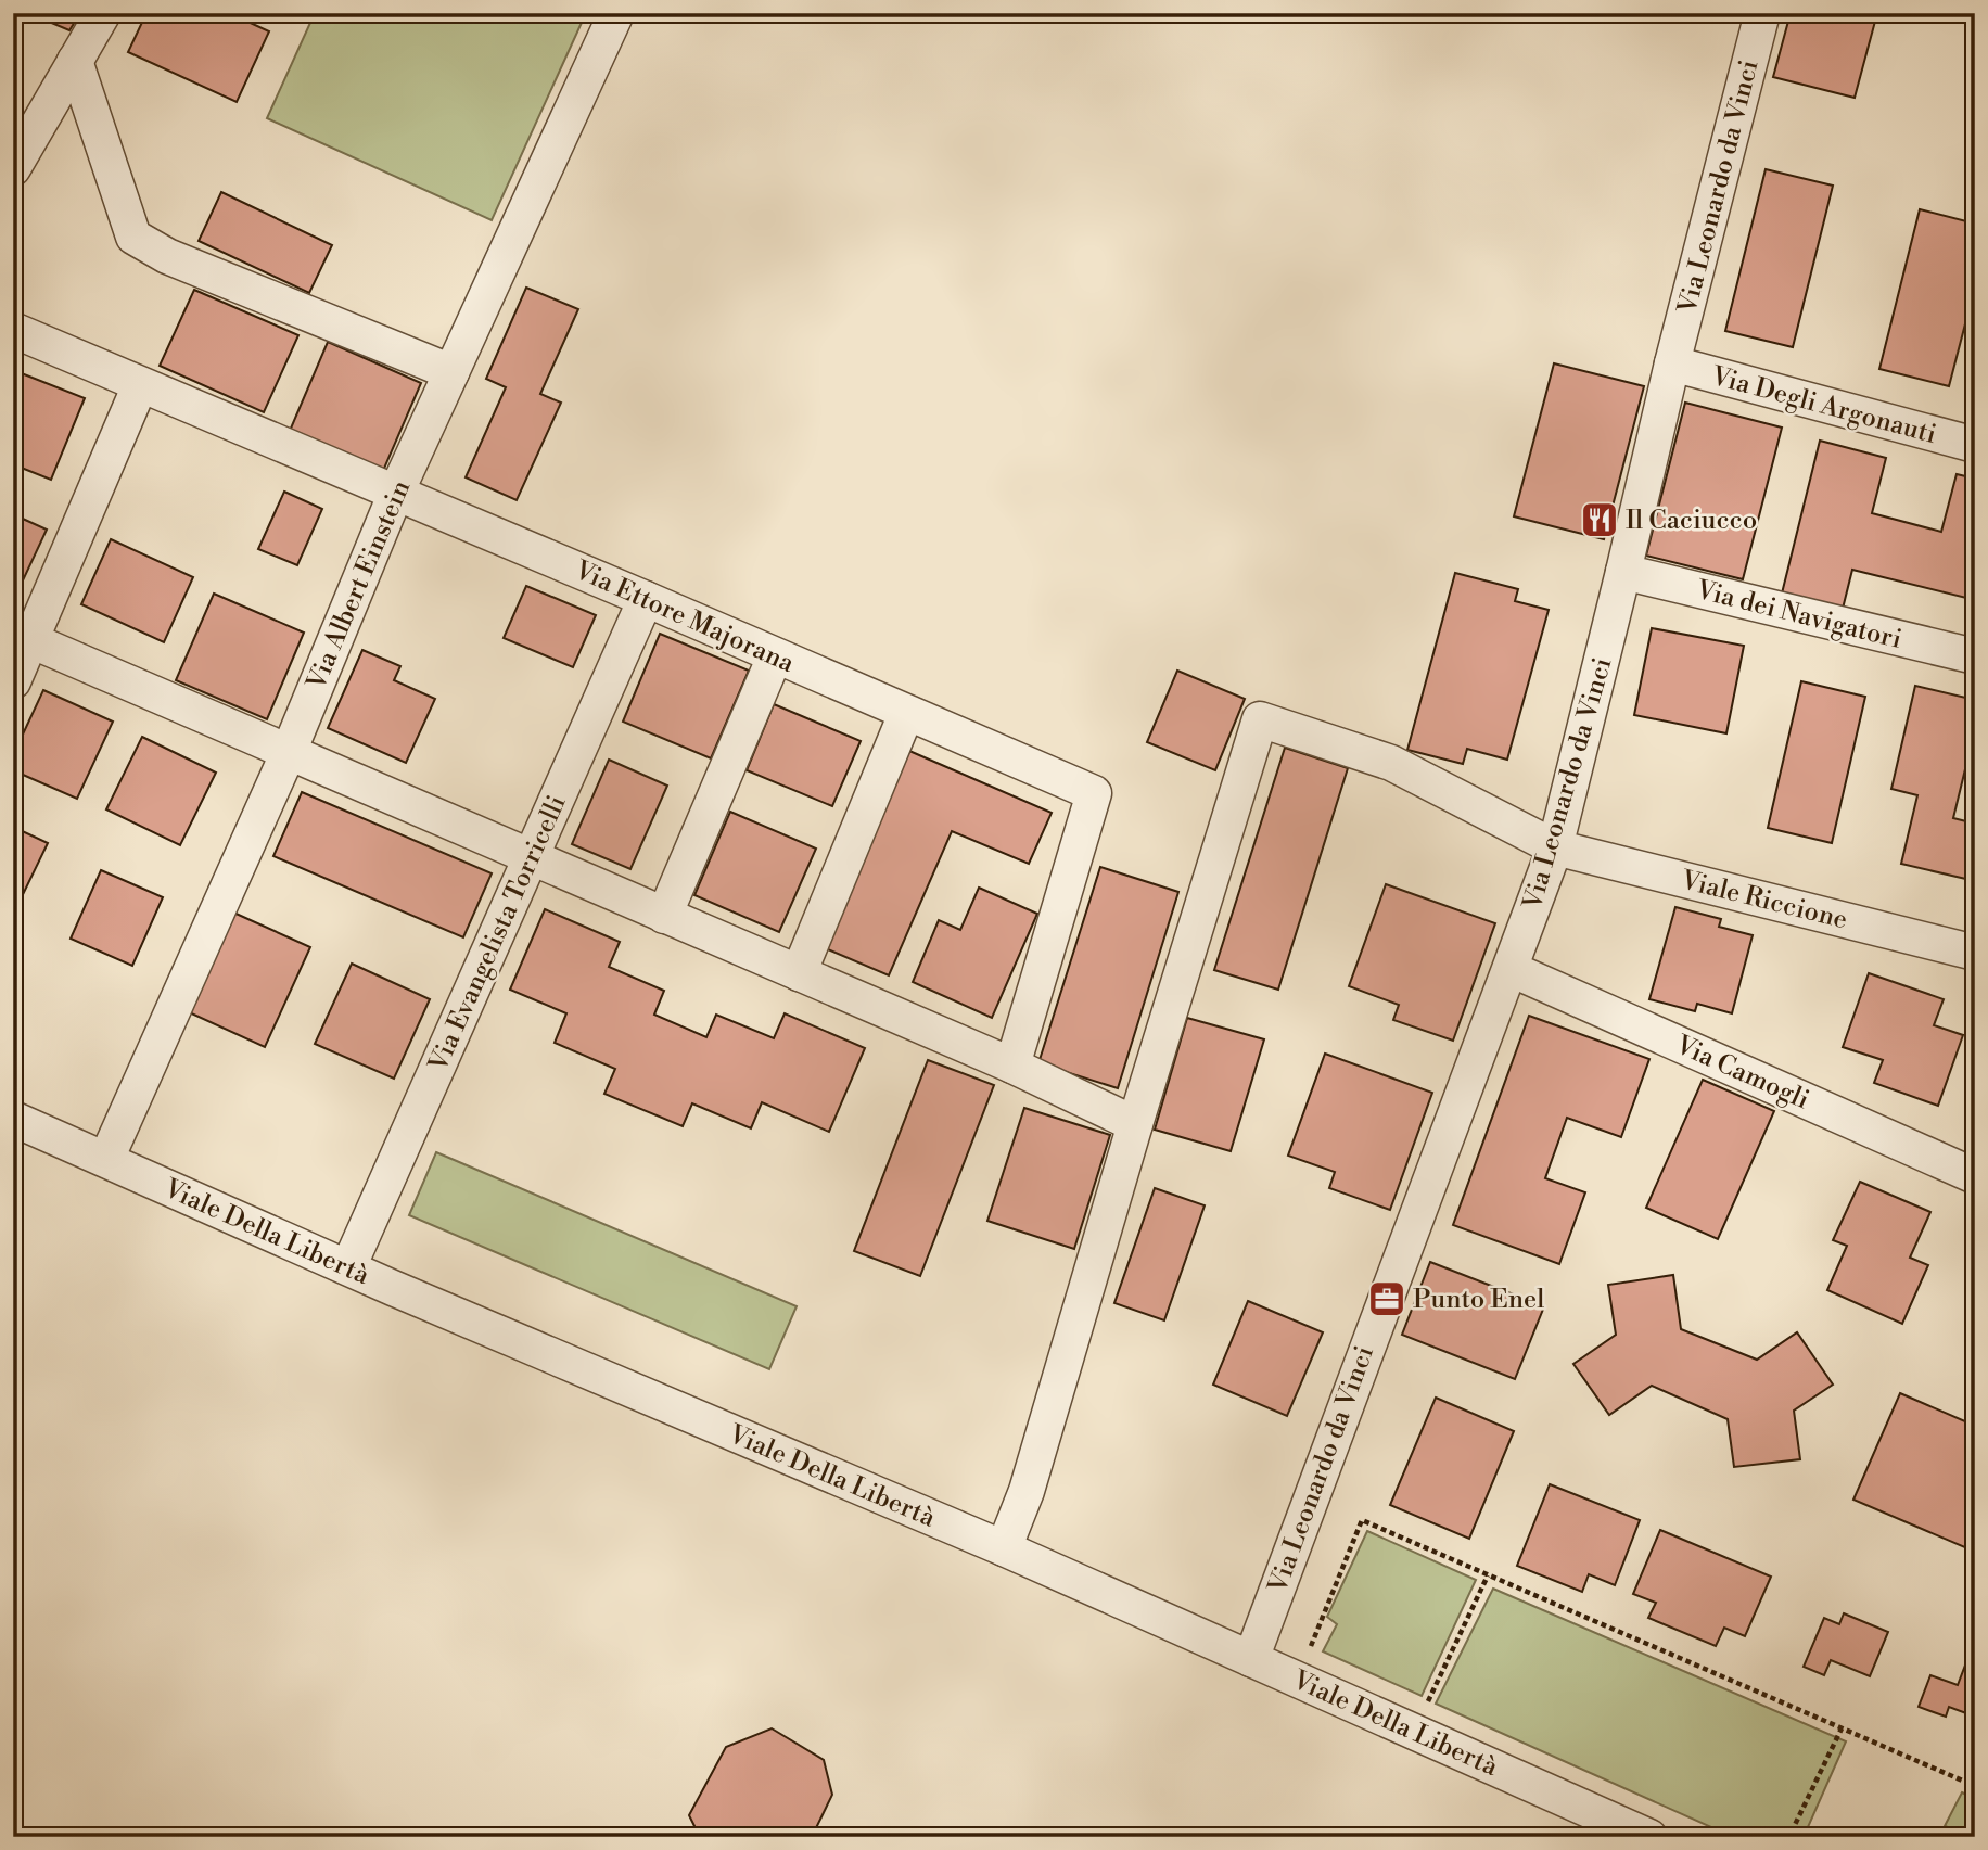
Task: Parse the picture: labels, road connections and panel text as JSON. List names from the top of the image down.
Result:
{
  "streets": {
    "street": [
      "Via Leonardo da Vinci",
      "Via Degli Argonauti",
      "Via Albert Einstein",
      "Via dei Navigatori",
      "Via Ettore Majorana",
      "Viale Riccione",
      "Via Evangelista Torricelli",
      "Via Camogli",
      "Viale Della Libertà"
    ]
  },
  "crossings": [
    ["Via Leonardo da Vinci", "Via Degli Argonauti"],
    ["Via Leonardo da Vinci", "Via dei Navigatori"],
    ["Via Leonardo da Vinci", "Viale Riccione"],
    ["Via Leonardo da Vinci", "Via Camogli"],
    ["Via Leonardo da Vinci", "Viale Della Libertà"],
    ["Via Albert Einstein", "Via Ettore Majorana"],
    ["Via Albert Einstein", "Viale Della Libertà"],
    ["Via Ettore Majorana", "Via Evangelista Torricelli"],
    ["Via Evangelista Torricelli", "Viale Della Libertà"]
  ],
  "places": {
    "restaurant": ["Il Caciucco"],
    "office": ["Punto Enel"]
  }
}
